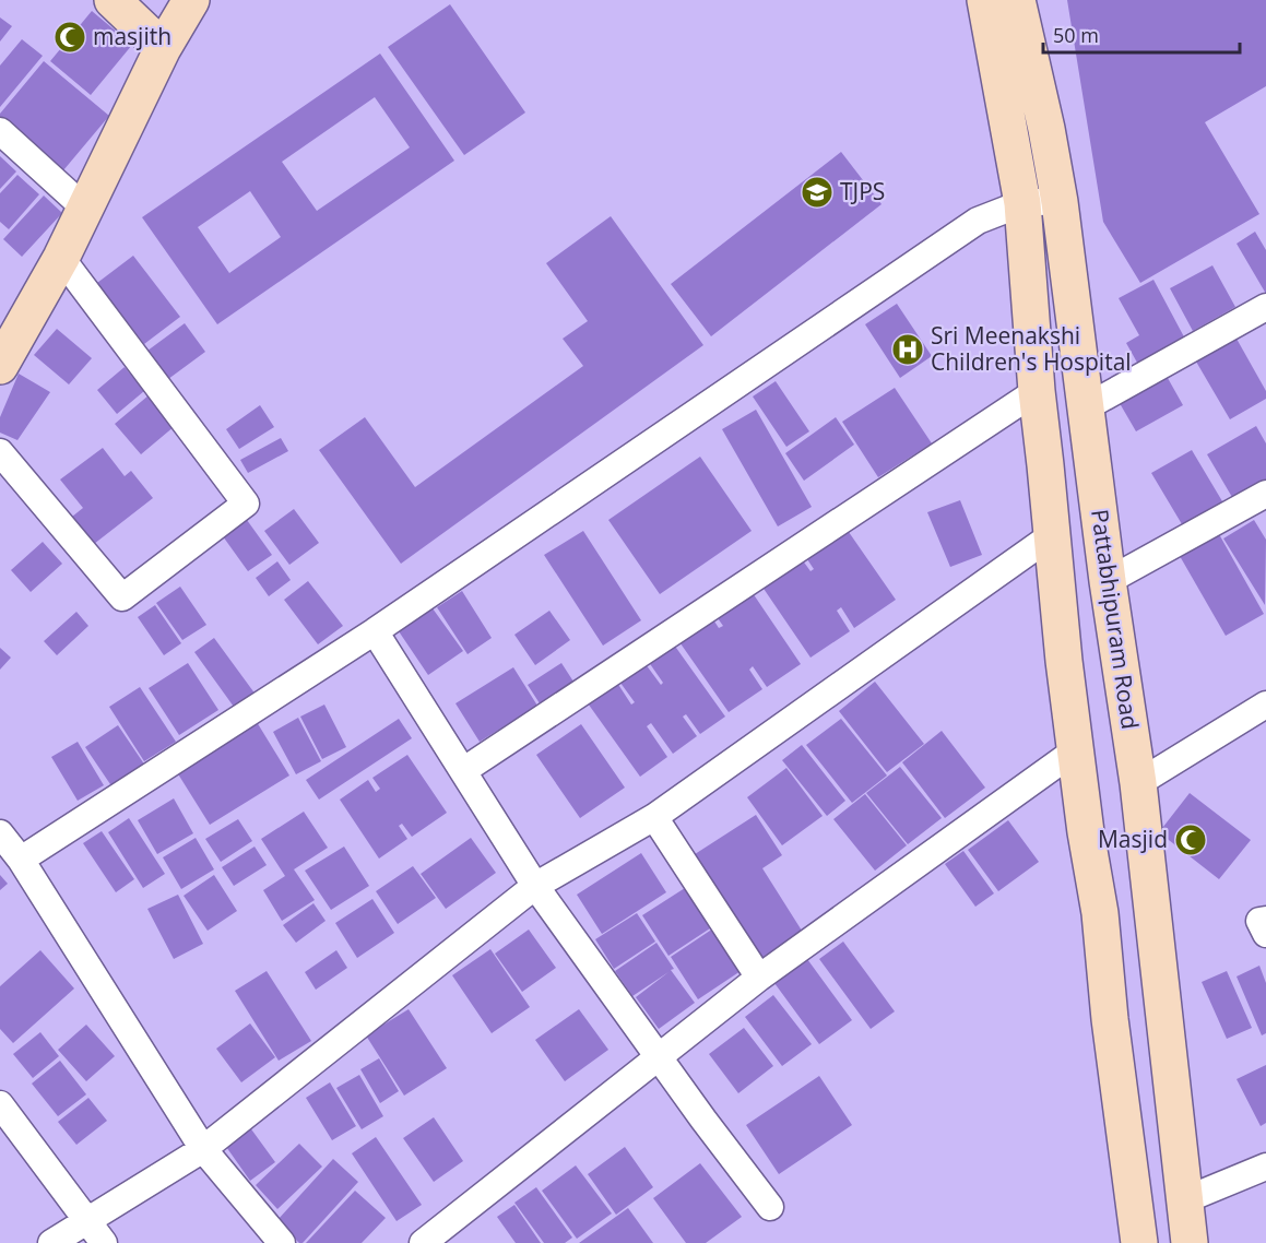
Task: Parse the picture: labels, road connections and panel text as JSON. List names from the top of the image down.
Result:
{
  "streets": {
    "street": ["Pattabhipuram Road"]
  },
  "places": {
    "mosque": ["masjith", "Masjid"],
    "school or university": ["TJPS"],
    "hospital": ["Sri Meenakshi Children's Hospital"]
  },
  "scale_bar": "50 m"
}
